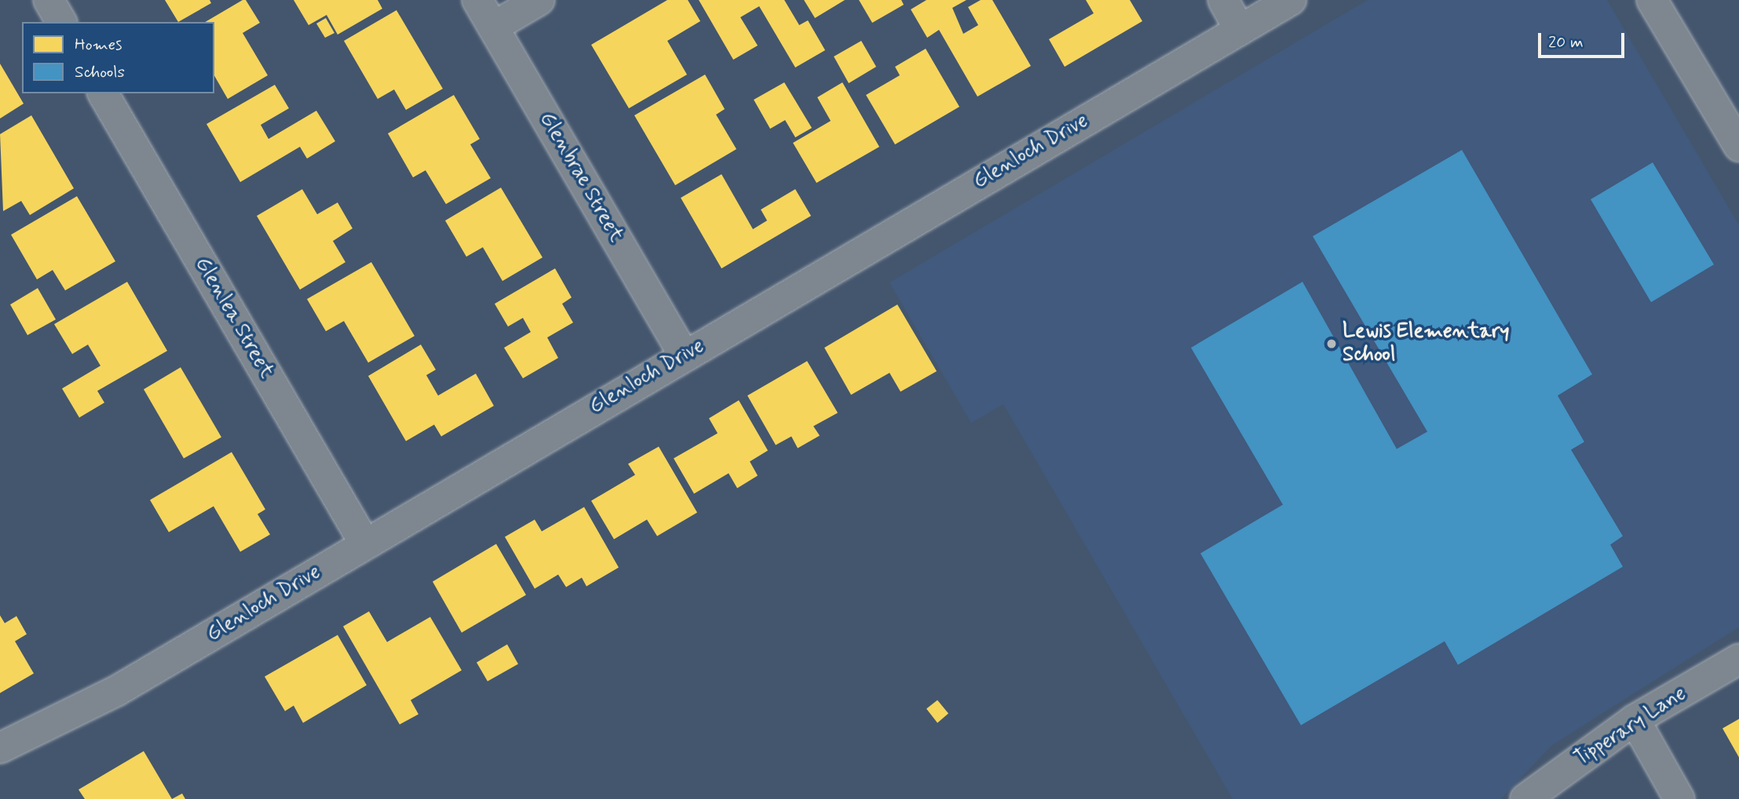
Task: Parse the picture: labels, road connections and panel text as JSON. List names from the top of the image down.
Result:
{
  "streets": {
    "street": [
      "Glenloch Drive",
      "Glenbrae Street",
      "Glenlea Street",
      "Tipperary Lane"
    ]
  },
  "crossings": [
    ["Glenloch Drive", "Glenbrae Street"],
    ["Glenloch Drive", "Glenlea Street"]
  ],
  "places": ["Lewis Elementary School"],
  "legend": ["Homes", "Schools"],
  "scale_bar": "20 m"
}
